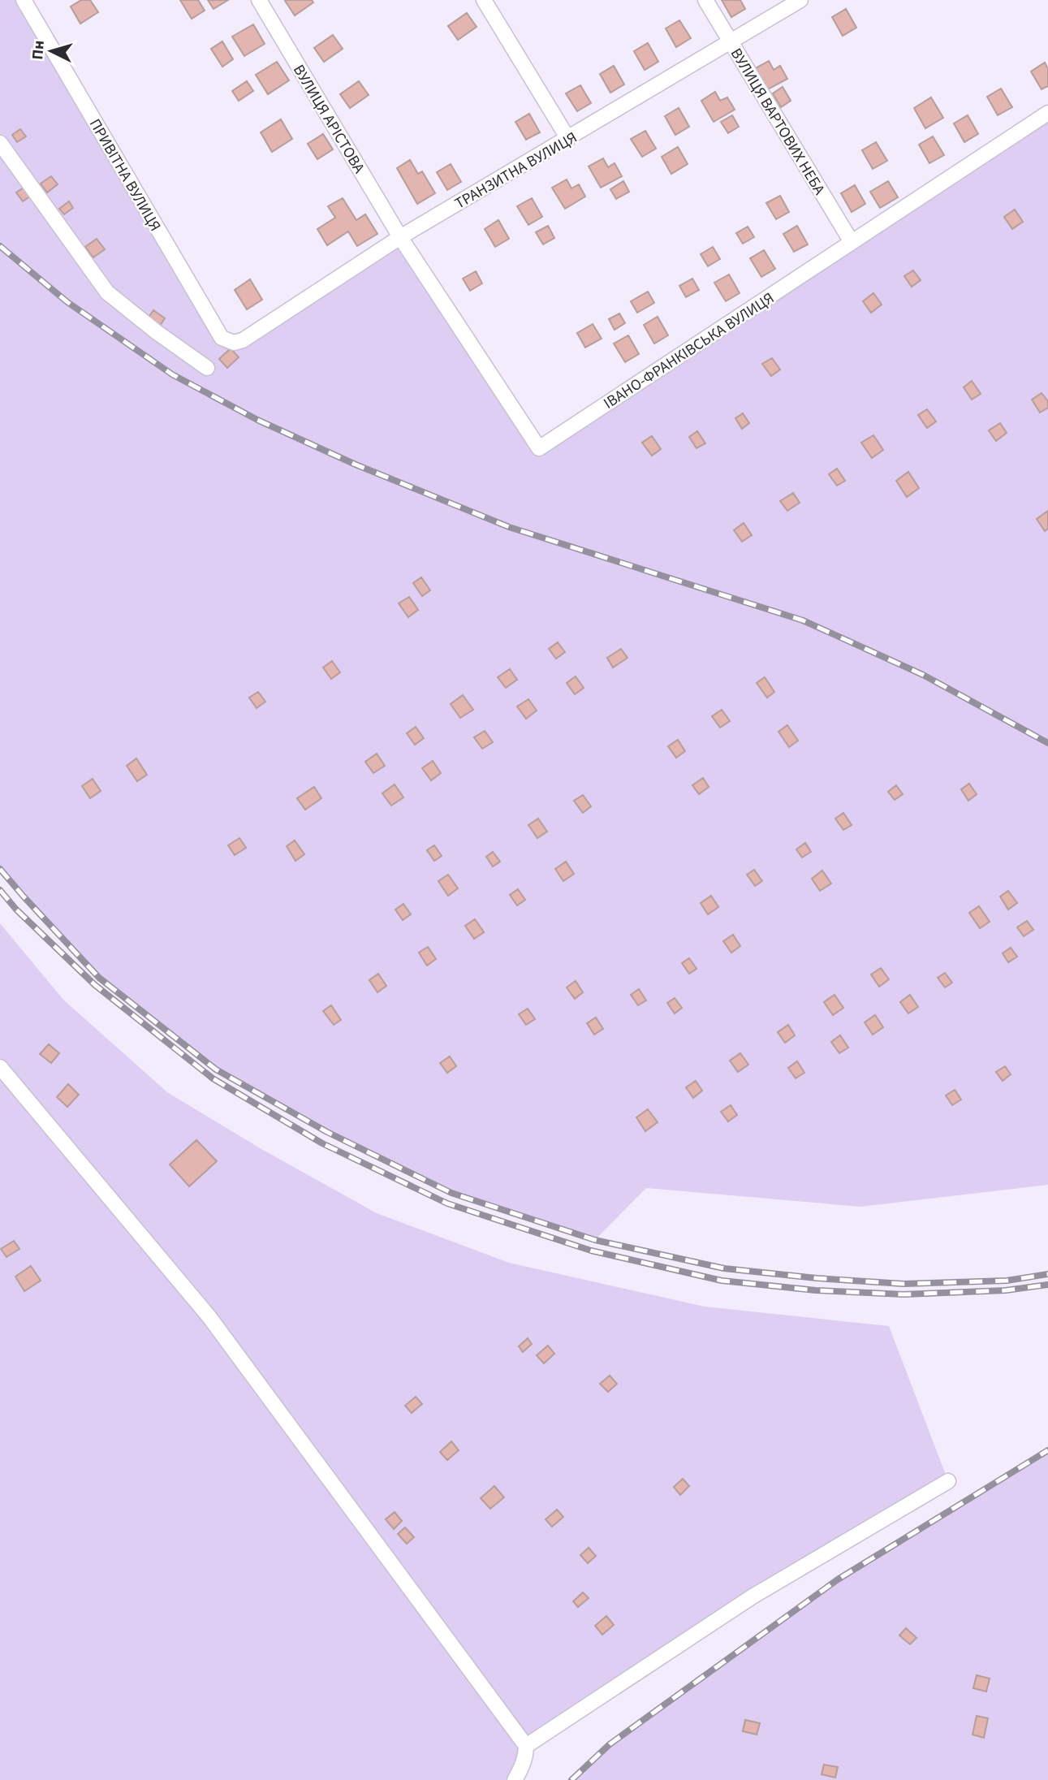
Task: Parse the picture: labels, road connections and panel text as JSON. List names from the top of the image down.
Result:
{
  "streets": {
    "street": [
      "ВУЛИЦЯ АРІСТОВА",
      "ВУЛИЦЯ ВАРТОВИХ НЕБА",
      "ТРАНЗИТНА ВУЛИЦЯ",
      "ПРИВІТНА ВУЛИЦЯ",
      "ІВАНО-ФРАНКІВСЬКА ВУЛИЦЯ"
    ]
  },
  "crossings": [
    ["ВУЛИЦЯ АРІСТОВА", "ТРАНЗИТНА ВУЛИЦЯ"],
    ["ВУЛИЦЯ АРІСТОВА", "ІВАНО-ФРАНКІВСЬКА ВУЛИЦЯ"],
    ["ВУЛИЦЯ ВАРТОВИХ НЕБА", "ТРАНЗИТНА ВУЛИЦЯ"],
    ["ВУЛИЦЯ ВАРТОВИХ НЕБА", "ІВАНО-ФРАНКІВСЬКА ВУЛИЦЯ"],
    ["ТРАНЗИТНА ВУЛИЦЯ", "ПРИВІТНА ВУЛИЦЯ"],
    ["ТРАНЗИТНА ВУЛИЦЯ", "ІВАНО-ФРАНКІВСЬКА ВУЛИЦЯ"]
  ],
  "north": "left"
}
